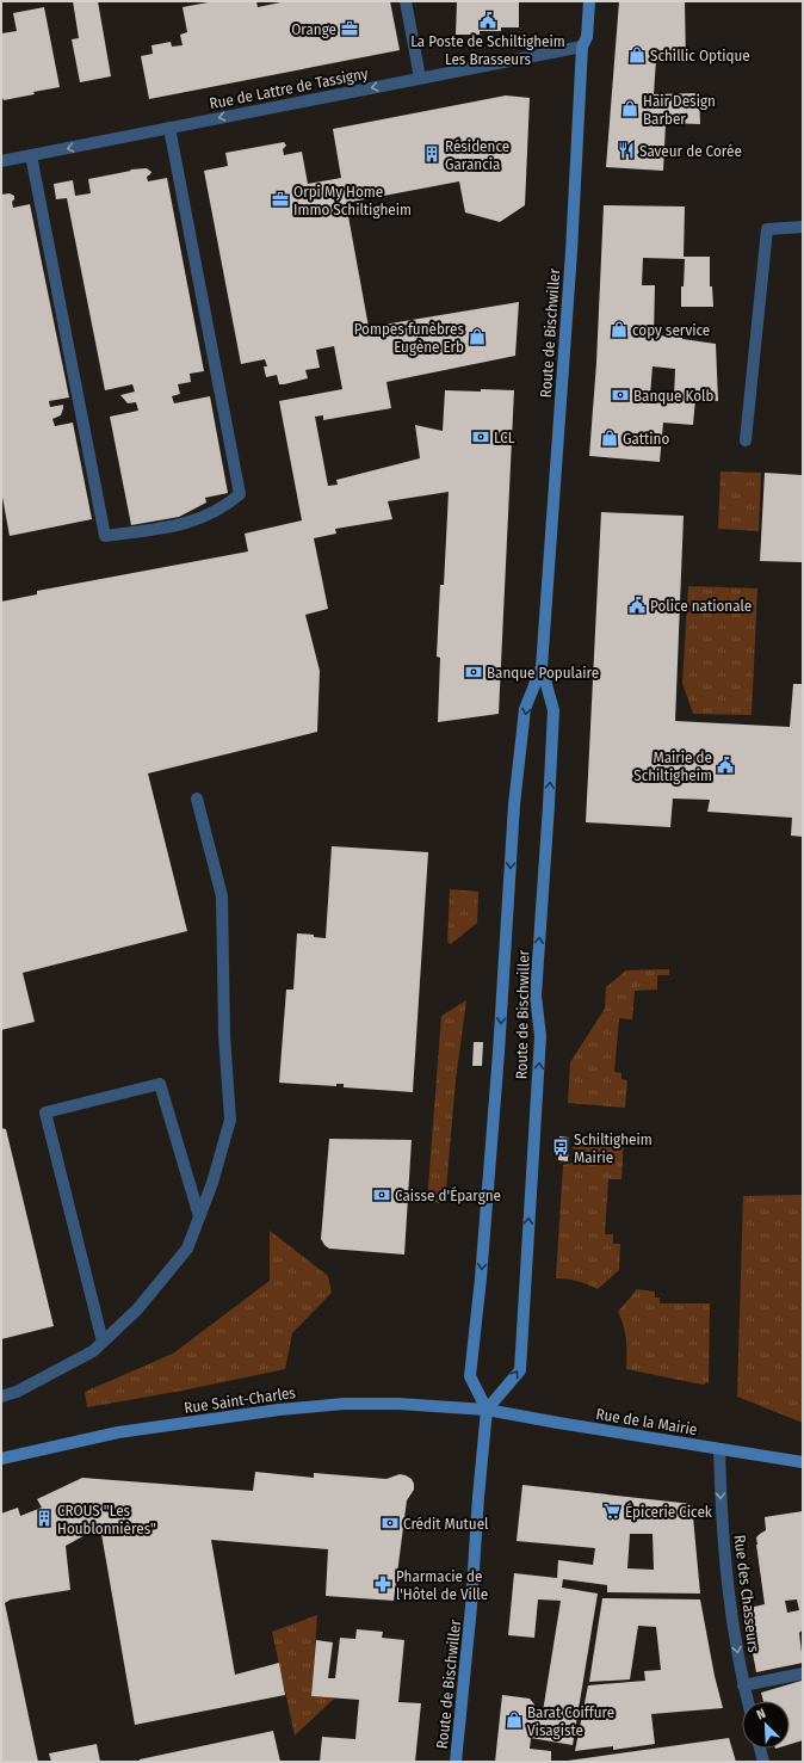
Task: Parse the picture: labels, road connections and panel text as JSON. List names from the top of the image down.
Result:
{
  "streets": {
    "main road": ["Route de Bischwiller", "Rue Saint-Charles", "Rue de la Mairie"],
    "street": ["Rue de Lattre de Tassigny", "Rue des Chasseurs"]
  },
  "crossings": [
    ["Rue de Lattre de Tassigny", "Route de Bischwiller"],
    ["Route de Bischwiller", "Rue Saint-Charles"],
    ["Route de Bischwiller", "Rue de la Mairie"],
    ["Rue Saint-Charles", "Rue de la Mairie"],
    ["Rue de la Mairie", "Rue des Chasseurs"]
  ],
  "one_way": ["Rue de Lattre de Tassigny", "Rue des Chasseurs"],
  "places": {
    "public building": ["La Poste de Schiltigheim Les Brasseurs", "Police nationale", "Mairie de Schiltigheim"],
    "office": ["Orange", "Orpi My Home Immo Schiltigheim"],
    "shop": [
      "Schillic Optique",
      "Hair Design Barber",
      "copy service",
      "Pompes funèbres Eugène Erb",
      "Gattino",
      "Barat Coiffure Visagiste"
    ],
    "restaurant": ["Saveur de Corée"],
    "building": ["Résidence Garancia", "CROUS \"Les Houblonnières\""],
    "bank": [
      "Banque Kolb",
      "LCL",
      "Banque Populaire",
      "Caisse d'Épargne",
      "Crédit Mutuel"
    ],
    "bus stop": ["Schiltigheim Mairie"],
    "supermarket": ["Épicerie Cicek"],
    "pharmacy": ["Pharmacie de l'Hôtel de Ville"]
  },
  "north": "top left"
}
